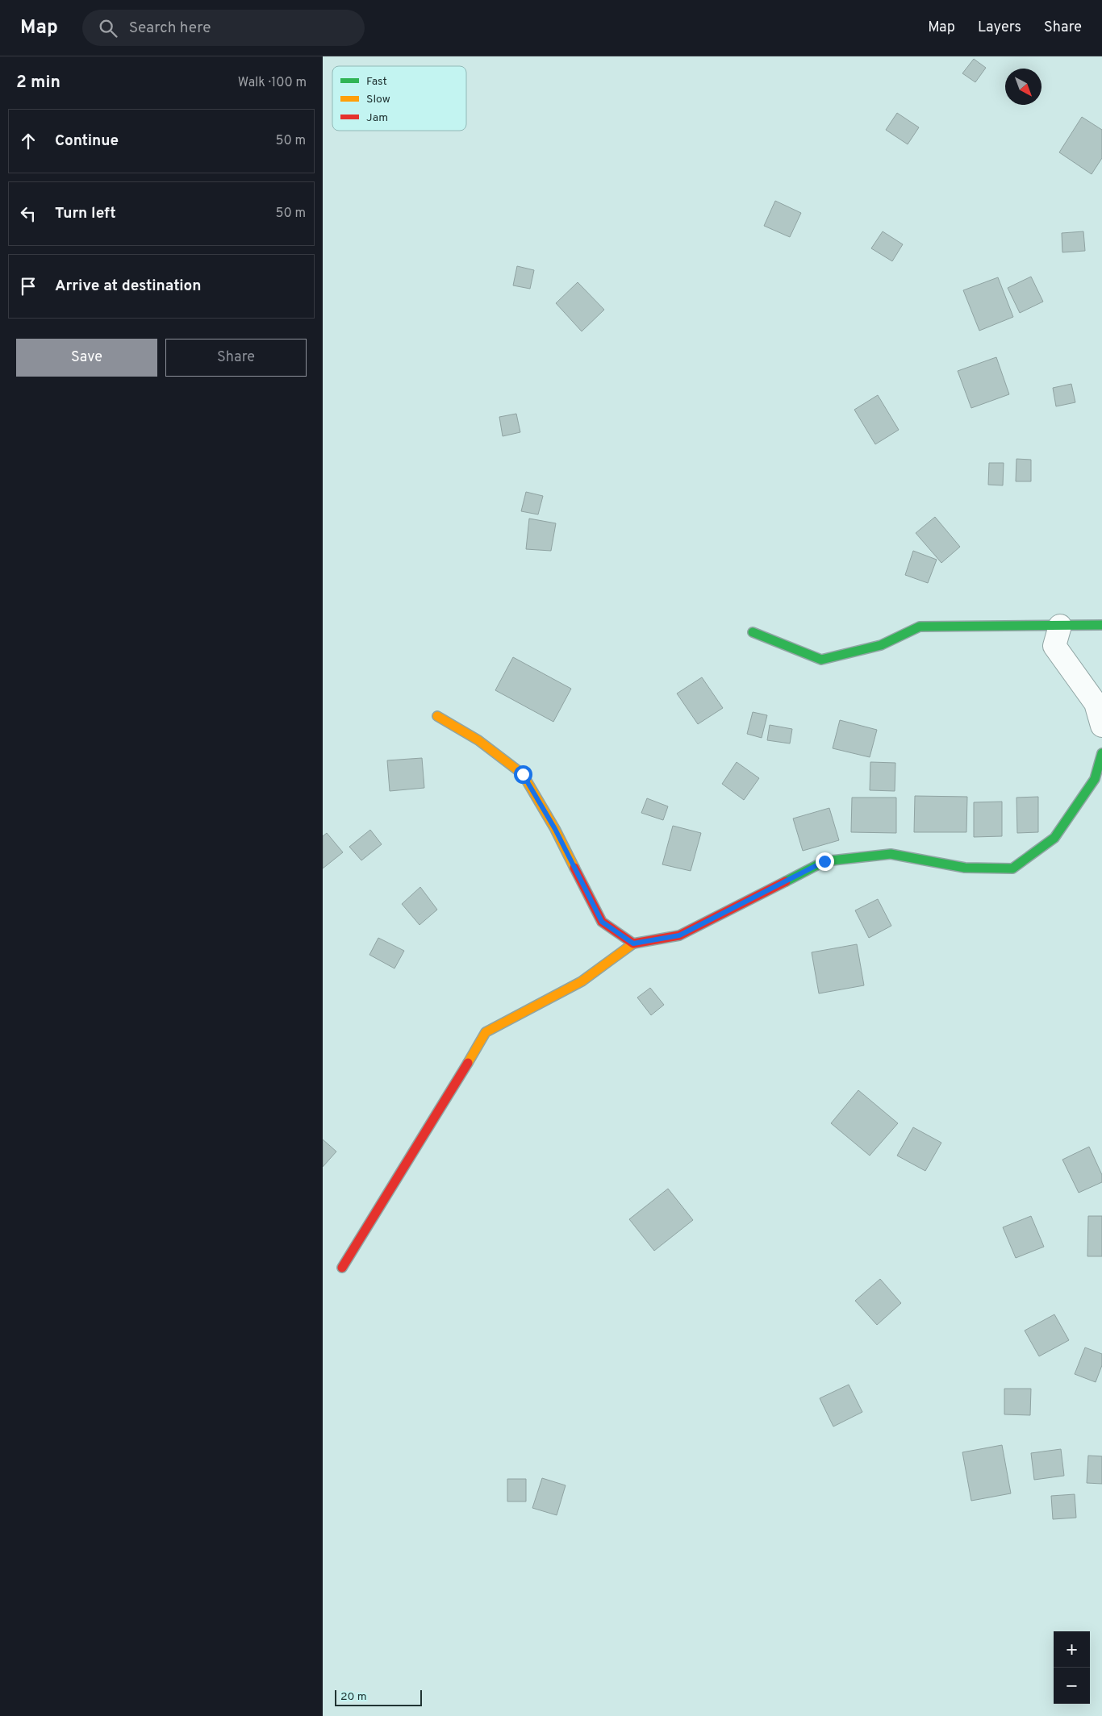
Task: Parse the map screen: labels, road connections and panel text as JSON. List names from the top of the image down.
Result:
{
  "legend": ["Fast", "Slow", "Jam"],
  "scale_bar": "20 m",
  "north": "bottom right",
  "page": {
    "header": "Map",
    "search": "Search here",
    "nav": ["Map", "Layers", "Share"],
    "heading": ["2 min", "Walk · 100 m"],
    "list": [
      ["Continue", "50 m"],
      ["Turn left", "50 m"],
      "Arrive at destination"
    ],
    "buttons": ["Save", "Share"],
    "map_buttons": ["+", "−"],
    "scale": "20 m"
  }
}
